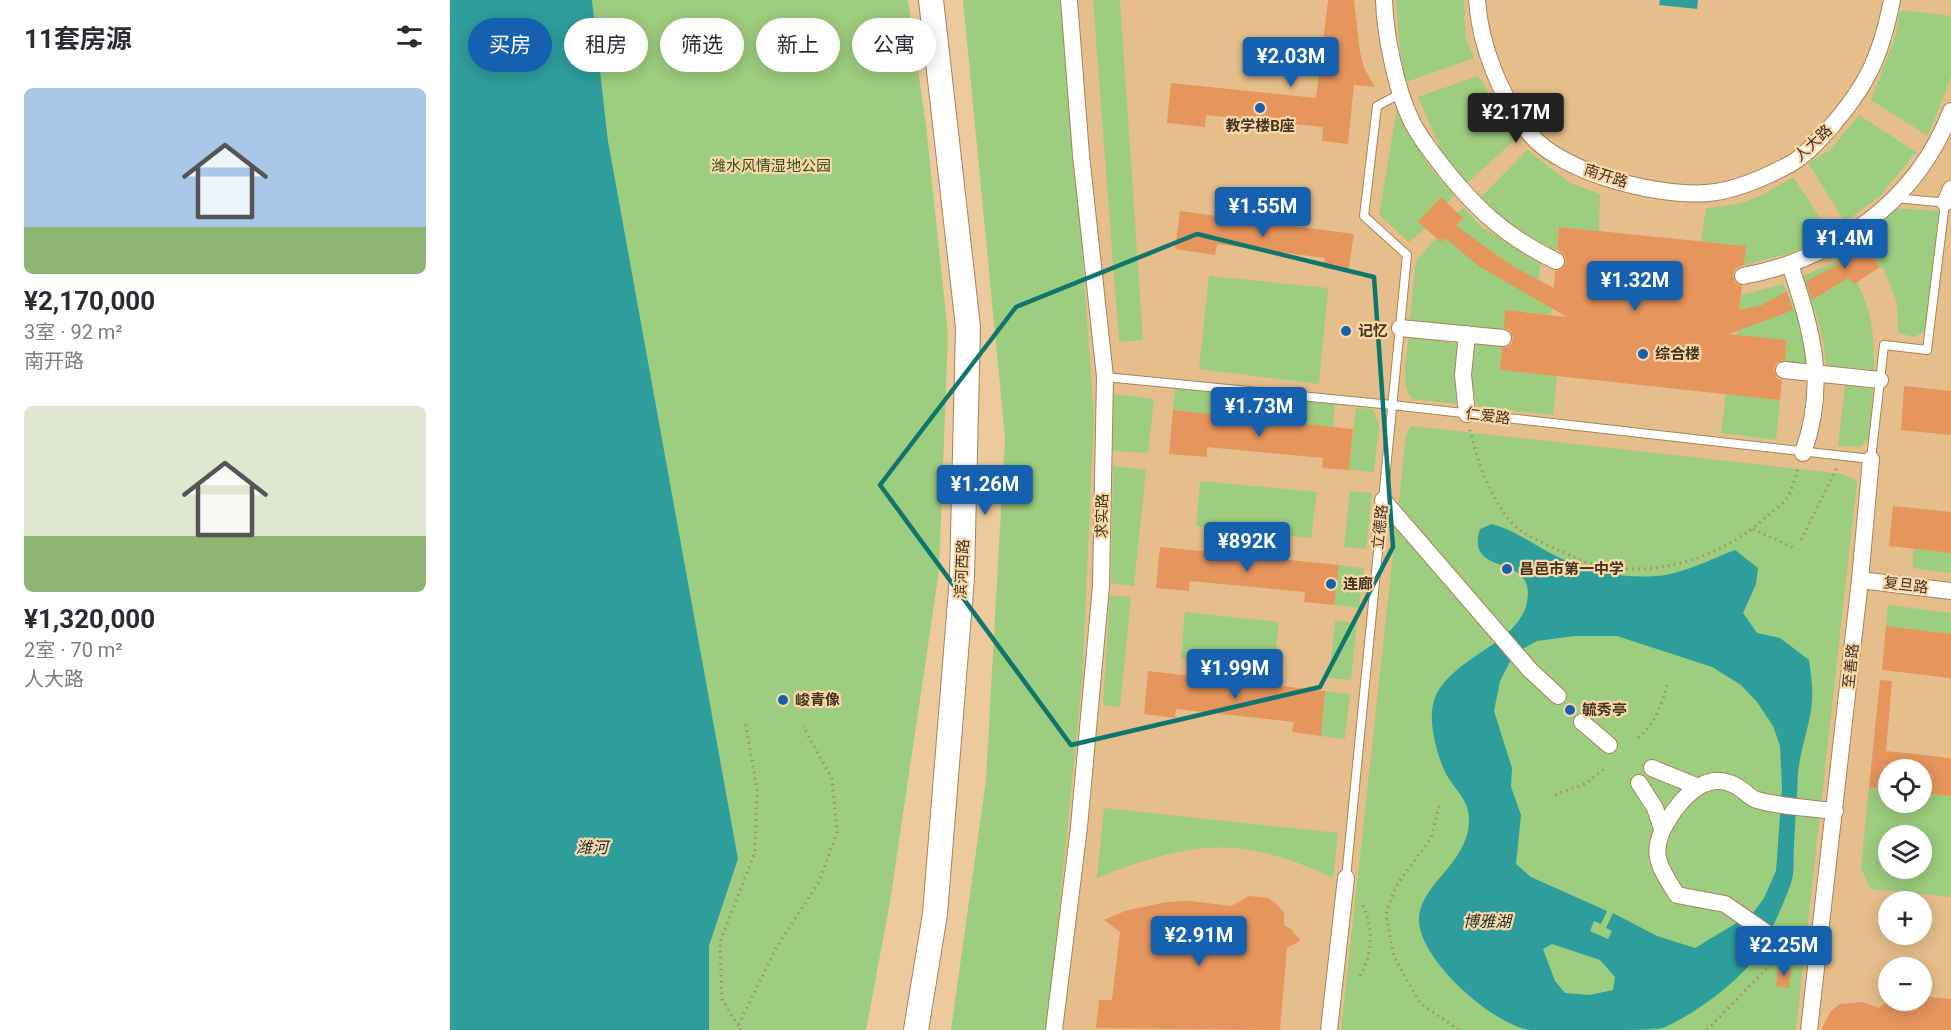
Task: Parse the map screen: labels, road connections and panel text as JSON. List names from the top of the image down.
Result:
{
  "streets": {
    "street": [
      "人大路",
      "南开路",
      "求实路",
      "立德路",
      "滨河西路",
      "复旦路",
      "至善路"
    ],
    "lane": ["仁爱路"]
  },
  "crossings": [
    ["人大路", "南开路"],
    ["仁爱路", "求实路"],
    ["仁爱路", "立德路"],
    ["仁爱路", "至善路"],
    ["复旦路", "至善路"]
  ],
  "water": ["潍河", "博雅湖"],
  "parks": ["潍水风情湿地公园"],
  "places": [
    "教学楼B座",
    "记忆",
    "综合楼",
    "昌邑市第一中学",
    "连廊",
    "峻青像",
    "毓秀亭"
  ],
  "page": {
    "heading": "11套房源",
    "chip": [
      "买房",
      "租房",
      "筛选",
      "新上",
      "公寓"
    ],
    "price": [
      "¥2.03M",
      "¥2.17M",
      "¥1.55M",
      "¥1.4M",
      "¥1.32M",
      "¥1.73M",
      "¥1.26M",
      "¥892K",
      "¥1.99M",
      "¥2.91M",
      "¥2.25M"
    ],
    "list": [
      {
        "name": "¥2,170,000",
        "note": "3室 · 92 m² · 南开路"
      },
      {
        "name": "¥1,320,000",
        "note": "2室 · 70 m² · 人大路"
      }
    ],
    "map_buttons": ["+", "−"]
  }
}
